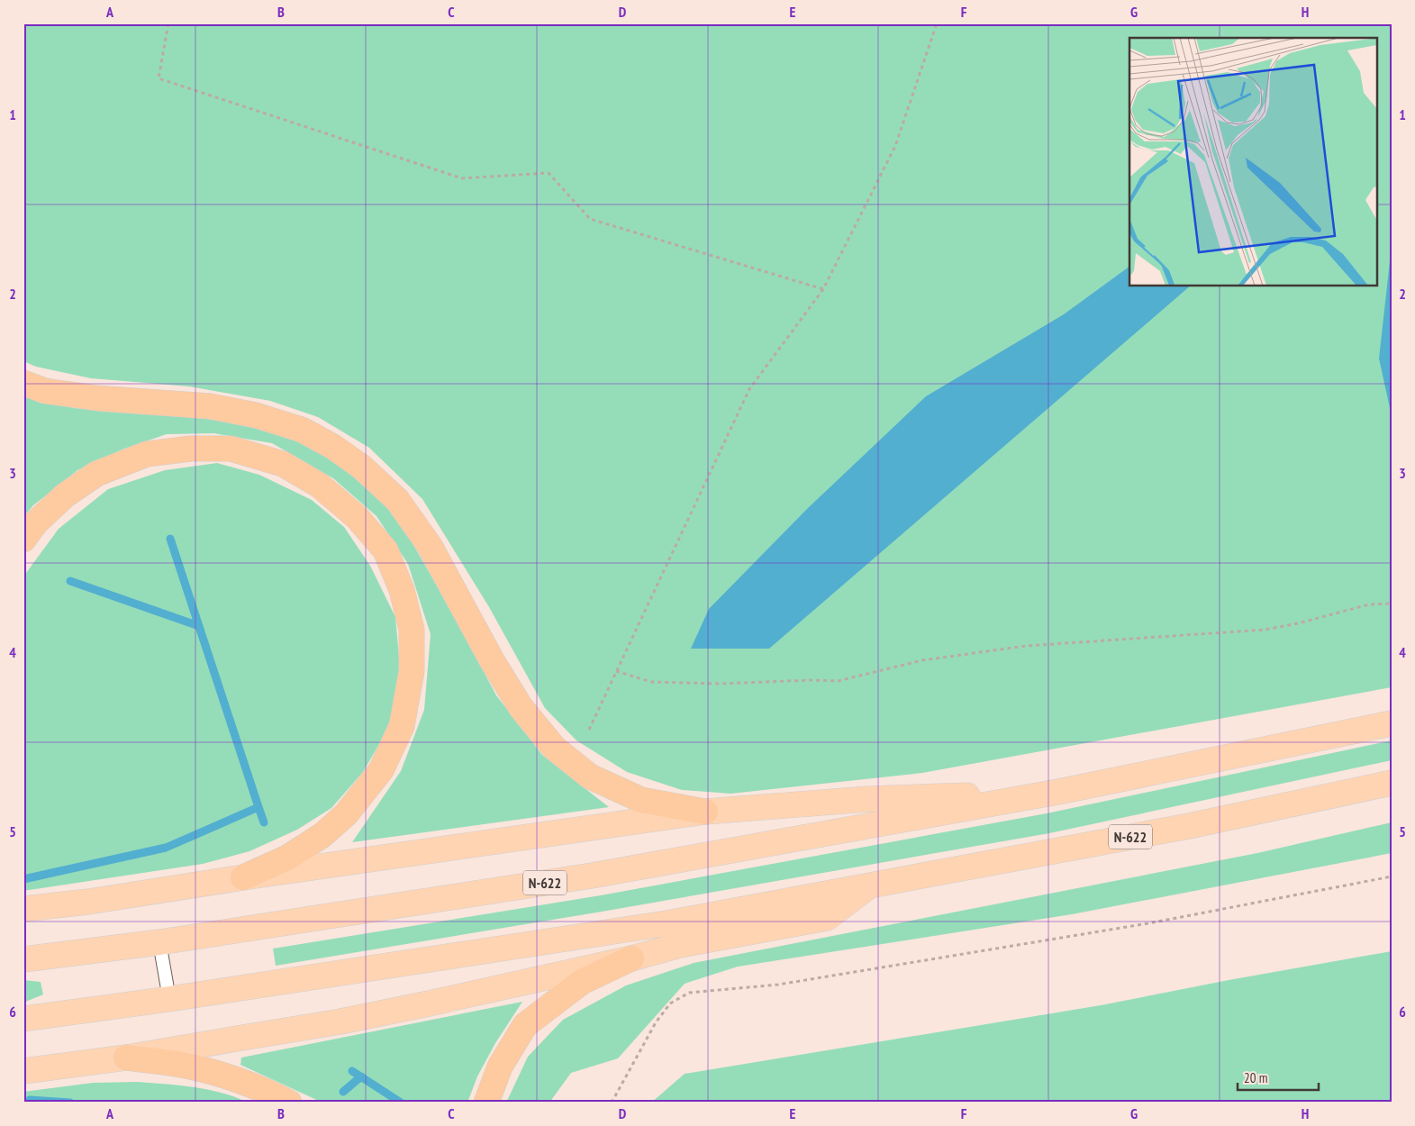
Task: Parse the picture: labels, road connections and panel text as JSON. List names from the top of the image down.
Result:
{
  "streets": {
    "highway": ["N-622"]
  },
  "scale_bar": "20 m",
  "grid": {
    "columns": [
      "A",
      "B",
      "C",
      "D",
      "E",
      "F",
      "G",
      "H"
    ],
    "rows": [
      "1",
      "2",
      "3",
      "4",
      "5",
      "6"
    ]
  }
}
